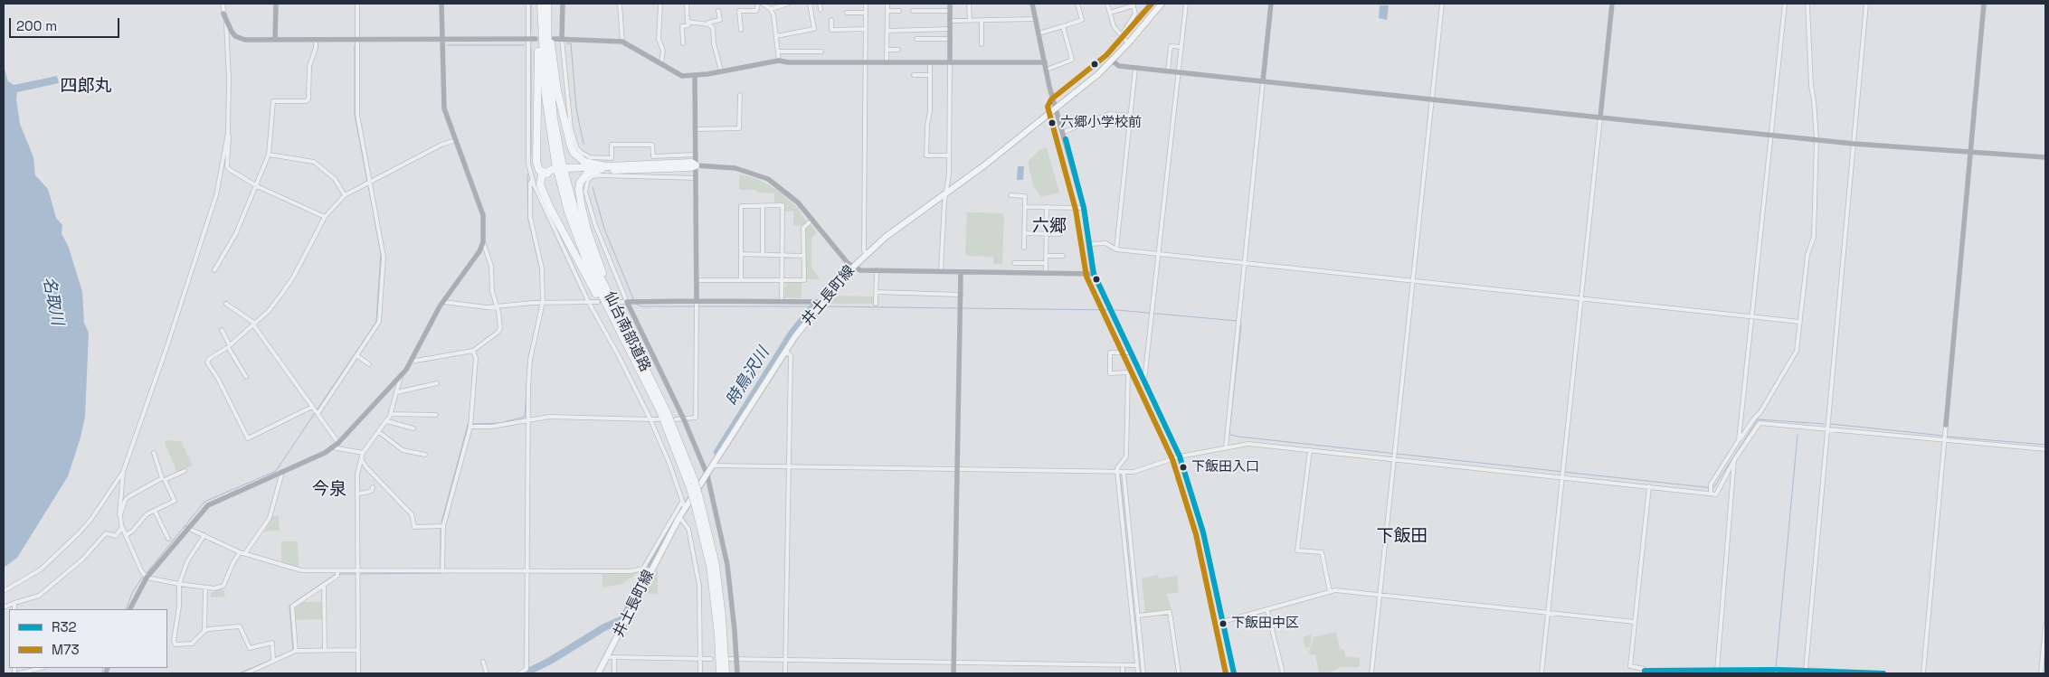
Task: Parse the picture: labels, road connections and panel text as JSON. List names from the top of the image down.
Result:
{
  "streets": {
    "highway": ["仙台南部道路"],
    "main road": ["井土長町線"]
  },
  "districts": [
    "四郎丸",
    "六郷",
    "今泉",
    "下飯田"
  ],
  "water": ["名取川", "時鳥沢川"],
  "places": ["六郷小学校前", "下飯田入口", "下飯田中区"],
  "lines": ["transit line M73", "transit line R32"],
  "legend": ["R32", "M73"],
  "scale_bar": "200 m"
}
